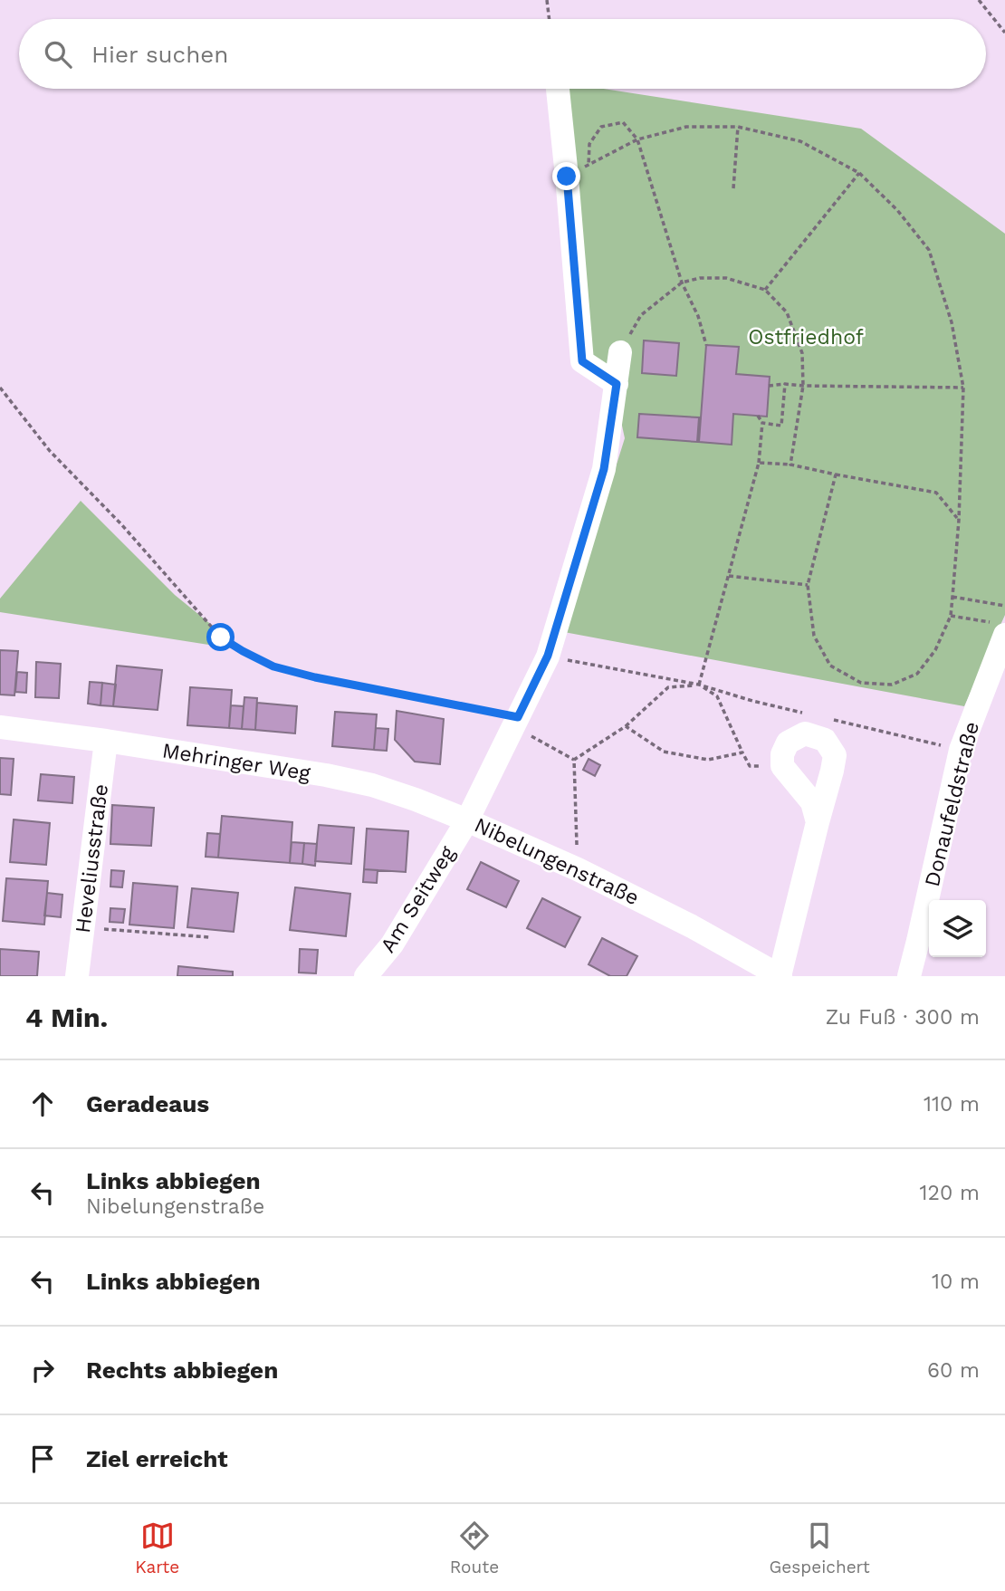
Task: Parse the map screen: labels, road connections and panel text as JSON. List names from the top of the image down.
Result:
{
  "streets": {
    "street": [
      "Mehringer Weg",
      "Donaufeldstraße",
      "Heveliusstraße",
      "Nibelungenstraße",
      "Am Seitweg"
    ]
  },
  "crossings": [
    ["Mehringer Weg", "Heveliusstraße"],
    ["Mehringer Weg", "Nibelungenstraße"],
    ["Mehringer Weg", "Am Seitweg"],
    ["Nibelungenstraße", "Am Seitweg"]
  ],
  "parks": ["Ostfriedhof"],
  "page": {
    "search": "Hier suchen",
    "heading": ["4 Min.", "Zu Fuß · 300 m"],
    "list": [
      ["Geradeaus", "110 m"],
      ["Links abbiegen", "Nibelungenstraße", "120 m"],
      ["Links abbiegen", "10 m"],
      ["Rechts abbiegen", "60 m"],
      "Ziel erreicht"
    ],
    "nav": ["Karte", "Route", "Gespeichert"]
  }
}
